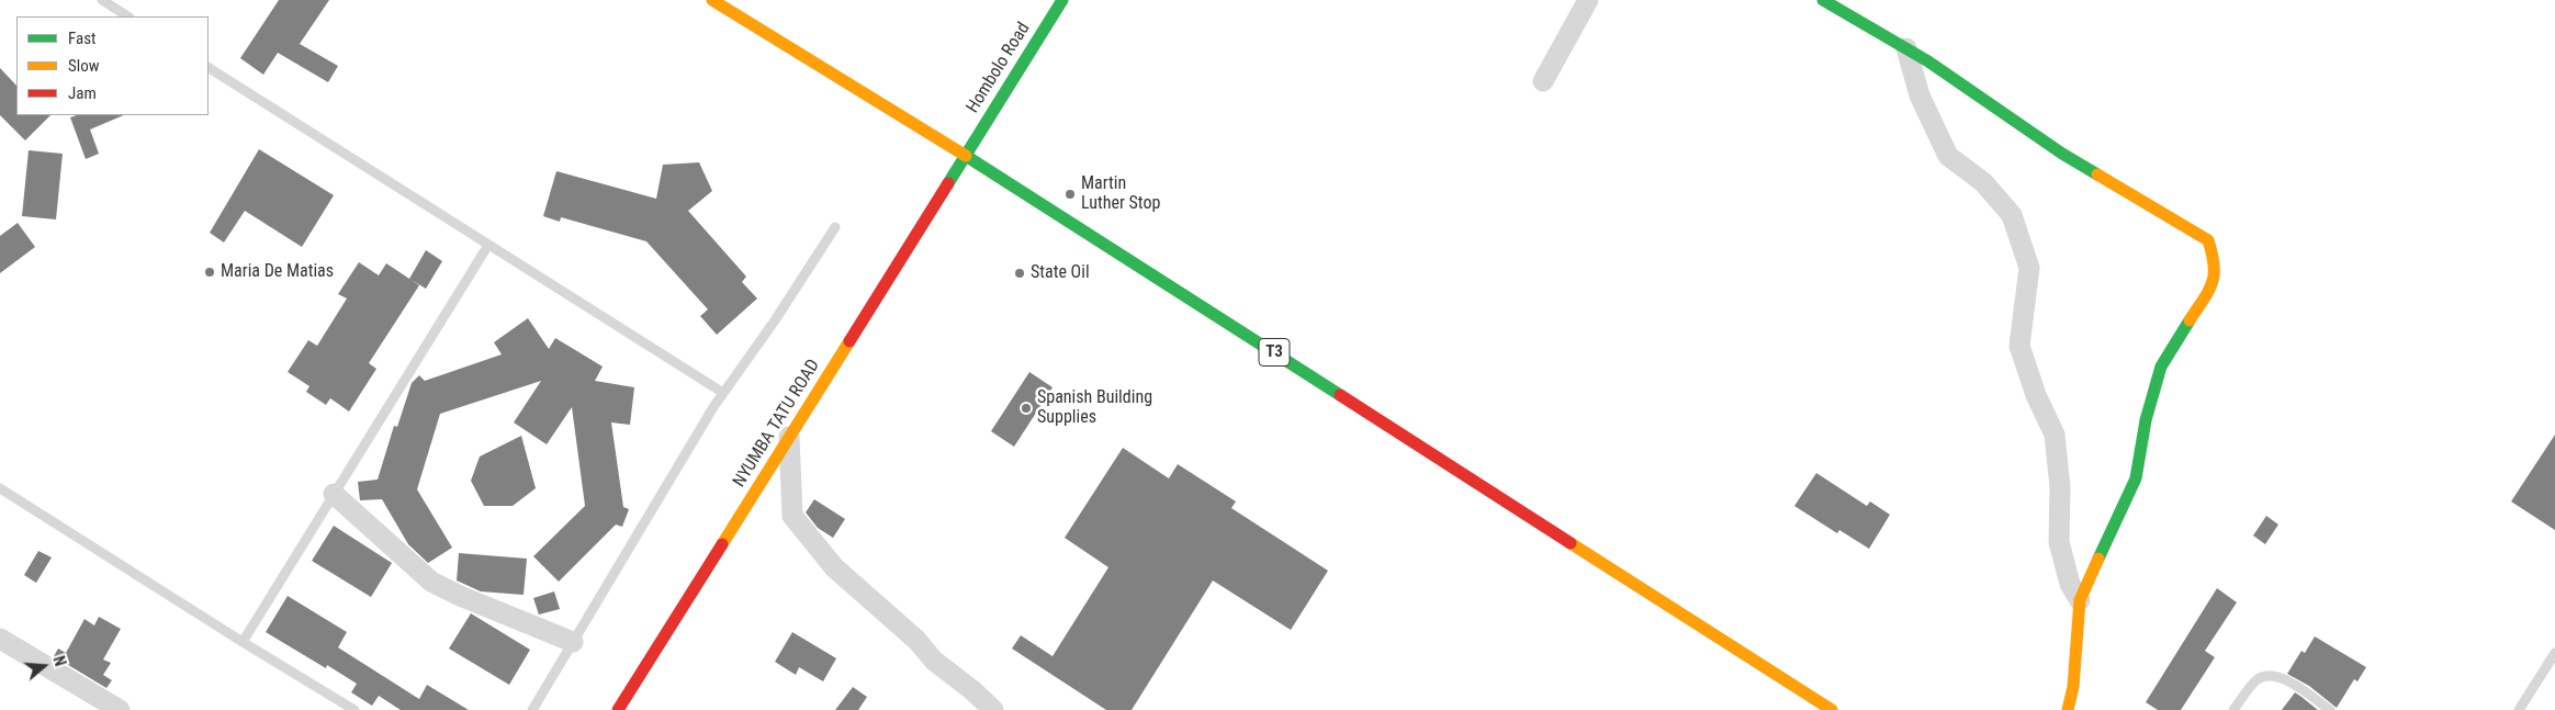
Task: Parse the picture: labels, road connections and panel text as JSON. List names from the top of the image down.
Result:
{
  "streets": {
    "main road": ["Hombolo Road", "T3", "NYUMBA TATU ROAD"]
  },
  "crossings": [
    ["Hombolo Road", "T3"],
    ["Hombolo Road", "NYUMBA TATU ROAD"],
    ["T3", "NYUMBA TATU ROAD"]
  ],
  "places": [
    "Martin Luther Stop",
    "Maria De Matias",
    "State Oil",
    "Spanish Building Supplies"
  ],
  "legend": ["Fast", "Slow", "Jam"],
  "north": "right"
}
